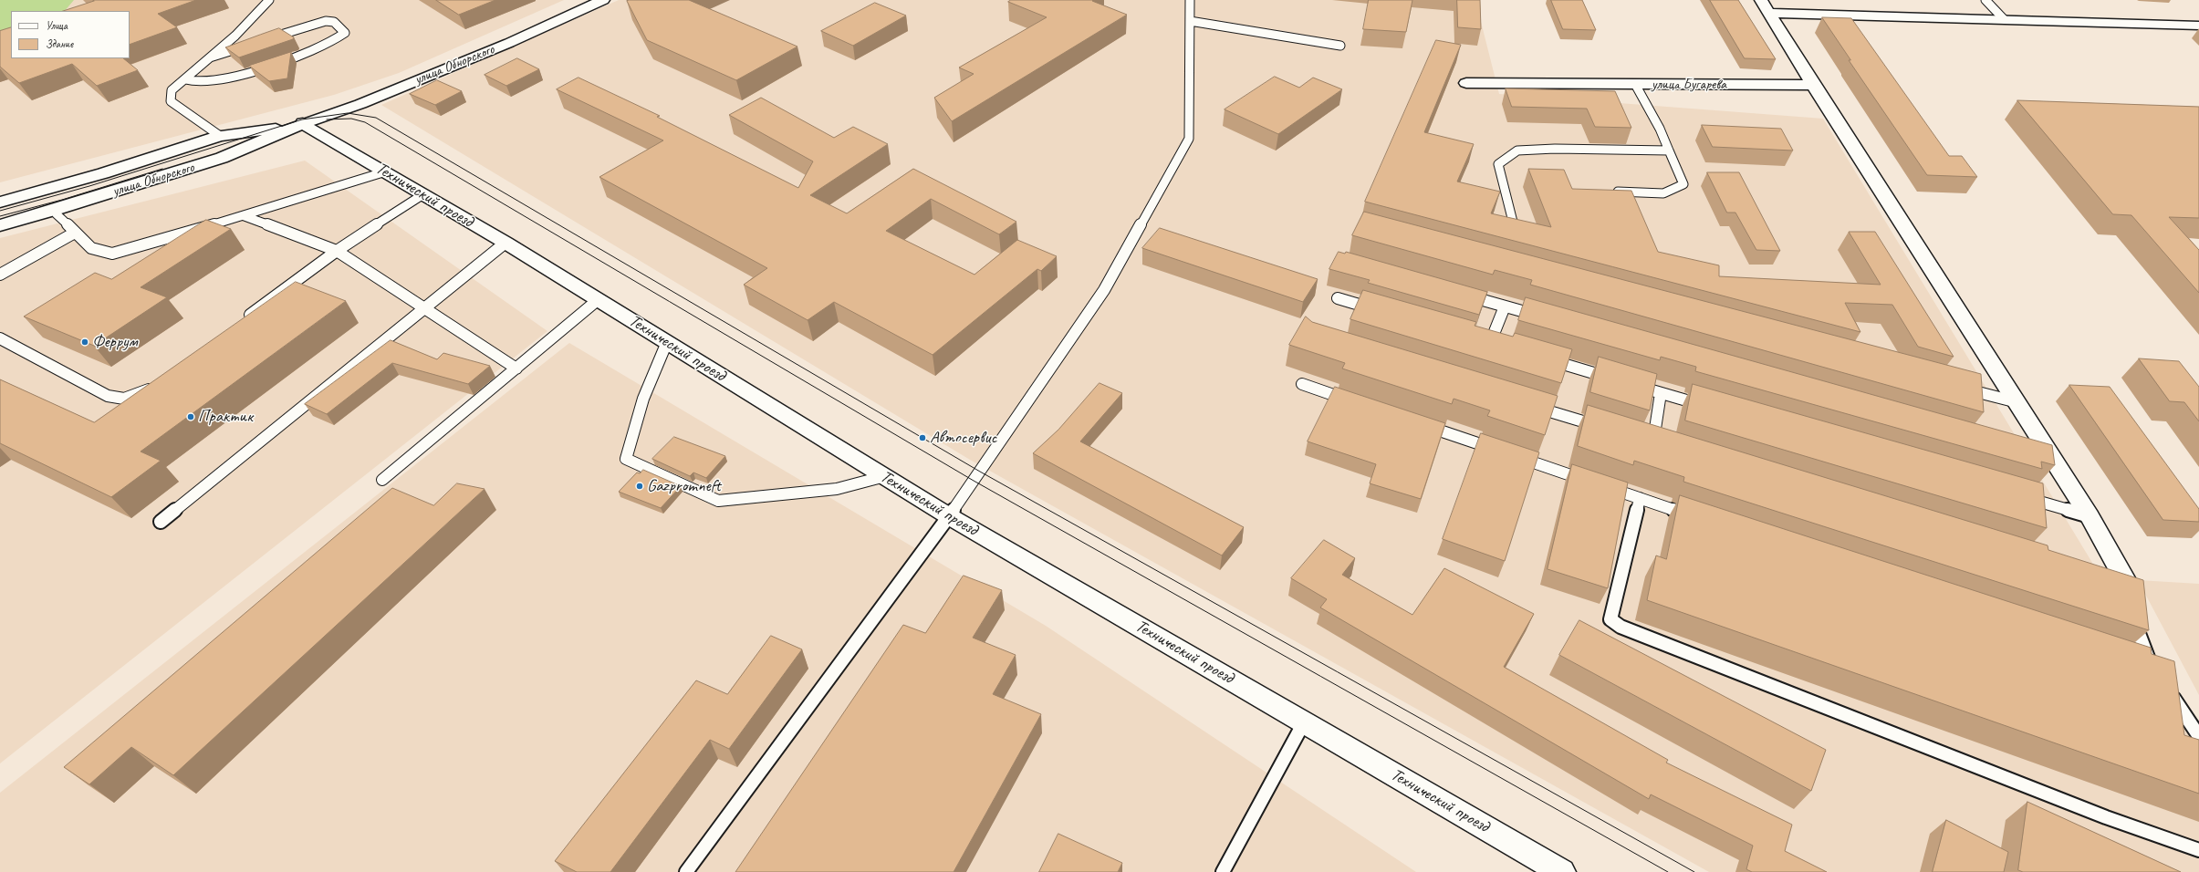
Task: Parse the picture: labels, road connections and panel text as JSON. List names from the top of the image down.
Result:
{
  "streets": {
    "street": ["улица Обнорского", "улица Бугарева", "Технический проезд"]
  },
  "crossings": [
    ["улица Обнорского", "Технический проезд"]
  ],
  "places": [
    "Феррум",
    "Практик",
    "Автосервис",
    "Gazpromneft"
  ],
  "legend": ["Улица", "Здание"]
}
